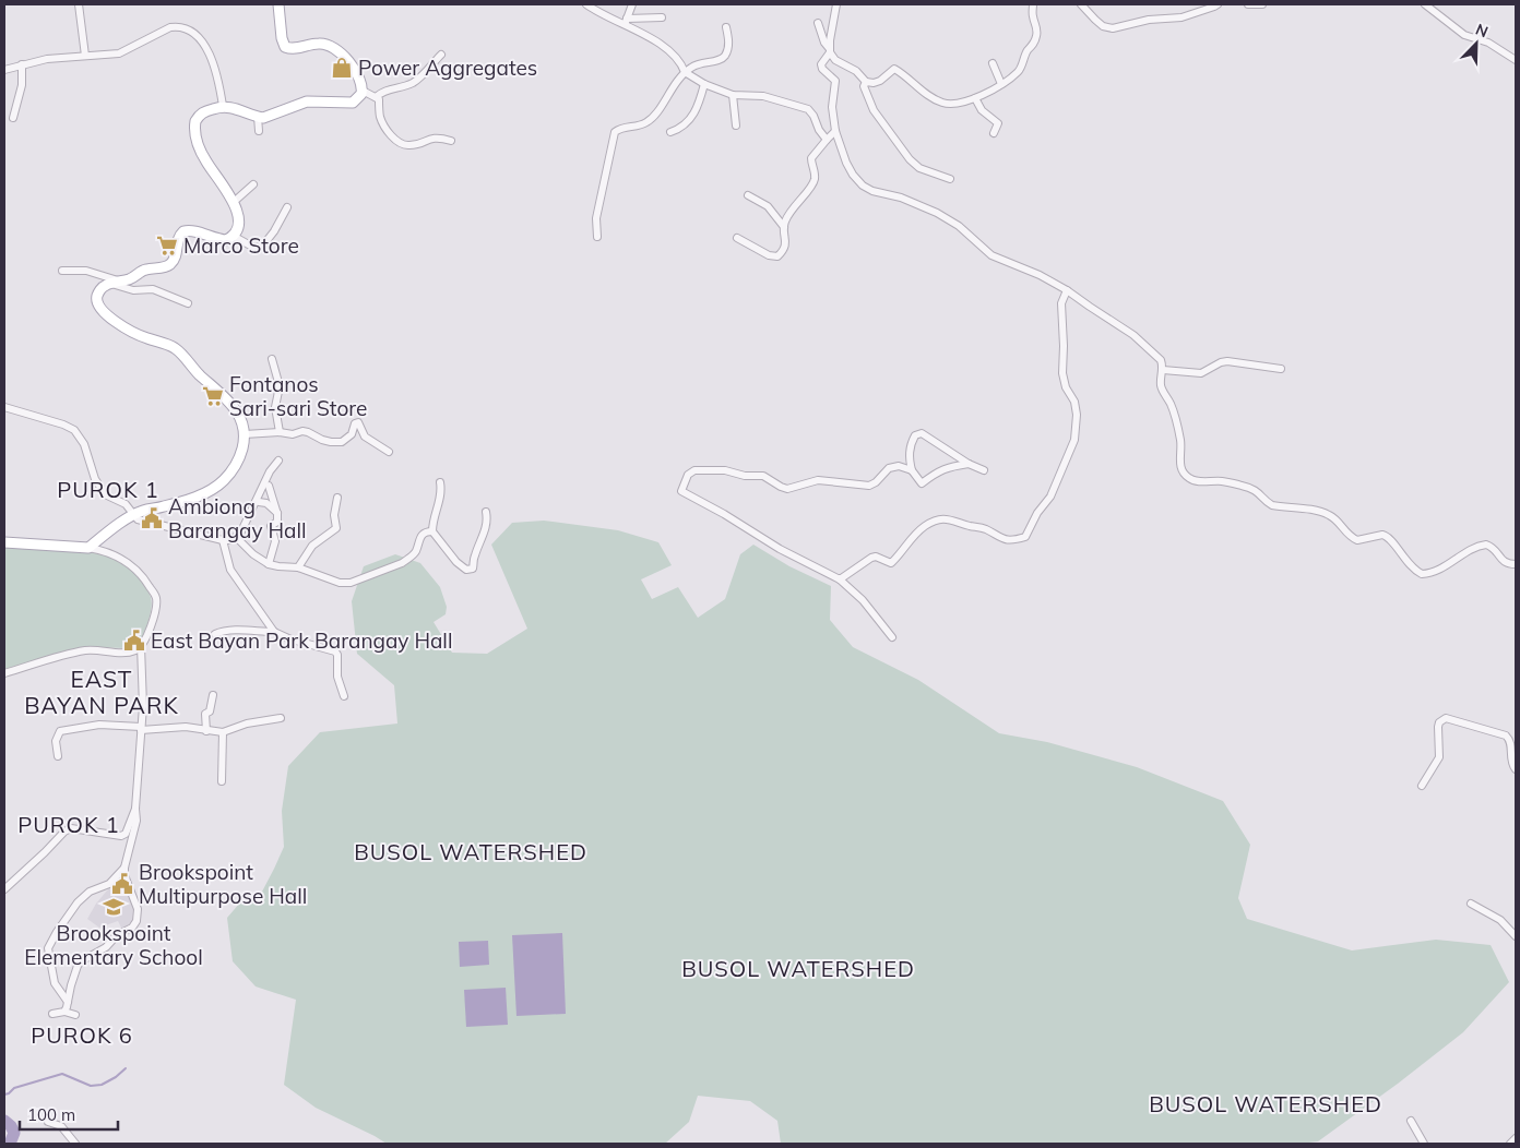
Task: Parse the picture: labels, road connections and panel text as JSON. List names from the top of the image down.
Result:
{
  "districts": [
    "PUROK 1",
    "EAST BAYAN PARK",
    "PUROK 1",
    "BUSOL WATERSHED",
    "BUSOL WATERSHED",
    "PUROK 6",
    "BUSOL WATERSHED"
  ],
  "places": {
    "shop": ["Power Aggregates"],
    "supermarket": ["Marco Store", "Fontanos Sari-sari Store"],
    "public building": ["Ambiong Barangay Hall", "East Bayan Park Barangay Hall", "Brookspoint Multipurpose Hall"],
    "school or university": ["Brookspoint Elementary School"]
  },
  "scale_bar": "100 m",
  "north": "top right"
}
